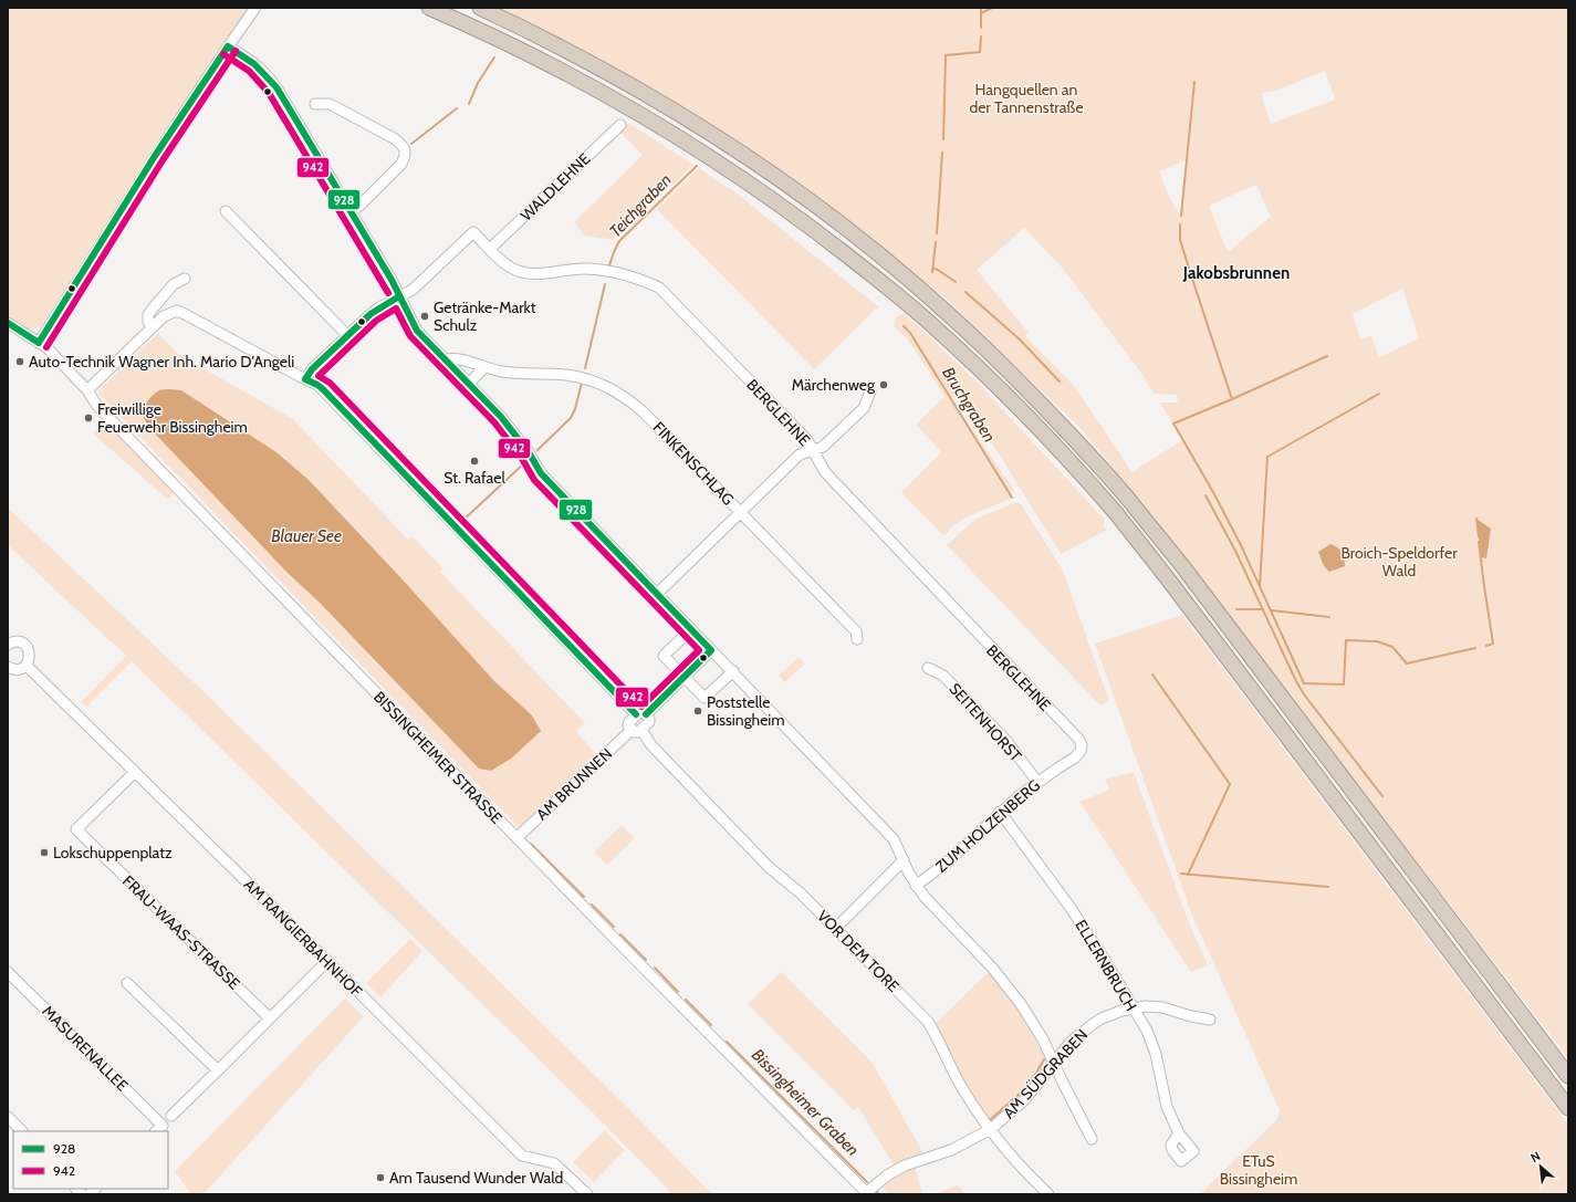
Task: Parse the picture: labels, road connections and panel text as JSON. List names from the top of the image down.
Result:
{
  "streets": {
    "street": [
      "WALDLEHNE",
      "BERGLEHNE",
      "FINKENSCHLAG",
      "SEITENHORST",
      "BISSINGHEIMER STRASSE",
      "AM BRUNNEN",
      "ZUM HOLZENBERG",
      "FRAU-WAAS-STRASSE",
      "AM RANGIERBAHNHOF",
      "VOR DEM TORE",
      "ELLERNBRUCH",
      "MASURENALLEE",
      "AM SÜDGRABEN"
    ]
  },
  "crossings": [
    ["WALDLEHNE", "BERGLEHNE"],
    ["BERGLEHNE", "ZUM HOLZENBERG"],
    ["SEITENHORST", "ZUM HOLZENBERG"],
    ["BISSINGHEIMER STRASSE", "AM BRUNNEN"],
    ["BISSINGHEIMER STRASSE", "AM SÜDGRABEN"],
    ["AM BRUNNEN", "VOR DEM TORE"],
    ["ZUM HOLZENBERG", "ELLERNBRUCH"],
    ["FRAU-WAAS-STRASSE", "AM RANGIERBAHNHOF"],
    ["VOR DEM TORE", "AM SÜDGRABEN"],
    ["ELLERNBRUCH", "AM SÜDGRABEN"]
  ],
  "districts": ["Jakobsbrunnen"],
  "water": [
    "Teichgraben",
    "Bruchgraben",
    "Blauer See",
    "Bissingheimer Graben"
  ],
  "parks": ["Hangquellen an der Tannenstraße", "Broich-Speldorfer Wald", "ETuS Bissingheim"],
  "places": [
    "Getränke-Markt Schulz",
    "Auto-Technik Wagner Inh. Mario D'Angeli",
    "Märchenweg",
    "Freiwillige Feuerwehr Bissingheim",
    "St. Rafael",
    "Poststelle Bissingheim",
    "Lokschuppenplatz",
    "Am Tausend Wunder Wald"
  ],
  "lines": ["transit line 928", "transit line 942"],
  "legend": ["928", "942"],
  "north": "top left"
}
